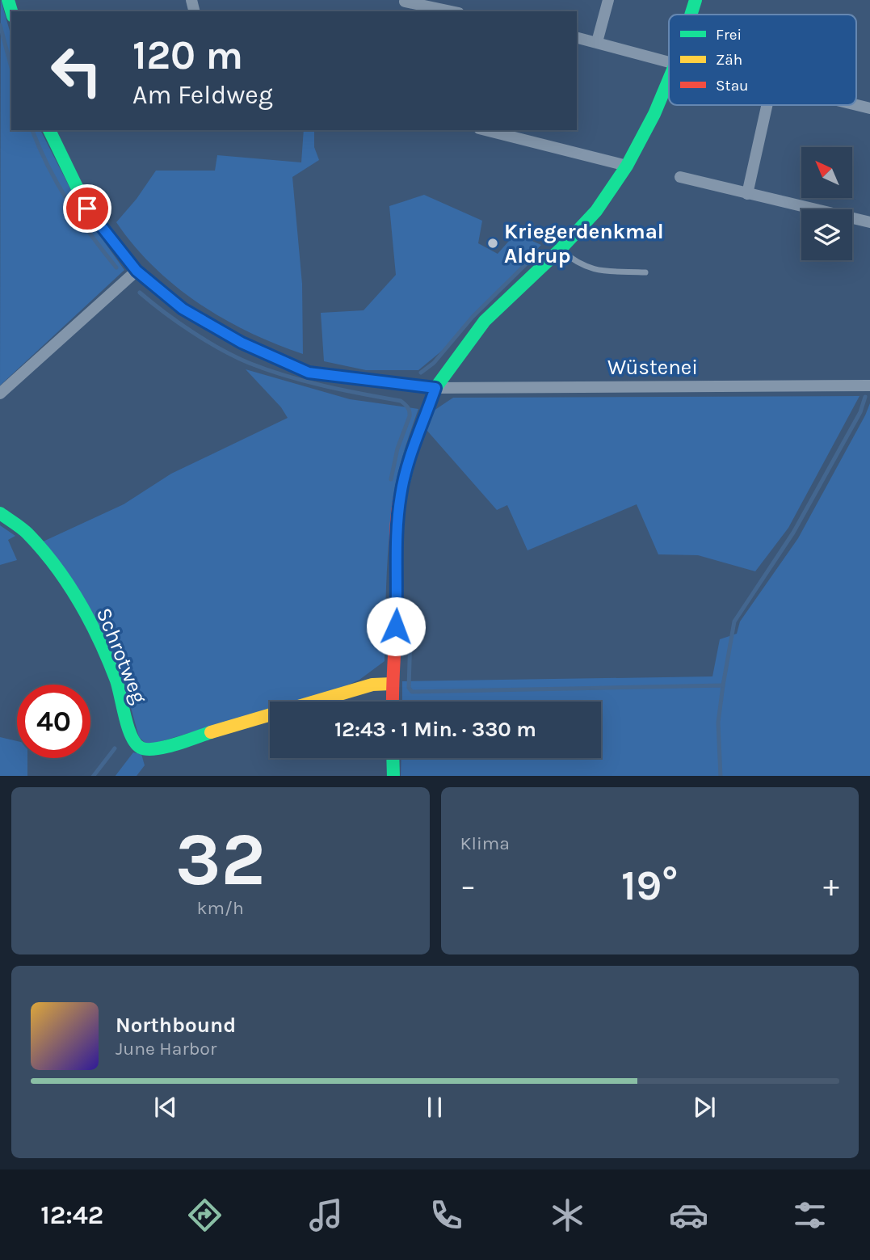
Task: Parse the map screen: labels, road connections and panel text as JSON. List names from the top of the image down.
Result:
{
  "streets": {
    "street": ["Wüstenei", "Schrotweg"]
  },
  "places": ["Kriegerdenkmal Aldrup"],
  "legend": ["Frei", "Zäh", "Stau"],
  "north": "top left",
  "page": {
    "turn": ["120 m", "Am Feldweg"],
    "limit": "40",
    "trip": "12:43 · 1 Min. · 330 m",
    "tile": [
      ["32", "km/h"],
      "Klima"
    ],
    "heat": ["−", "19°", "+"],
    "song": ["Northbound", "June Harbor"],
    "tabs": "12:42"
  }
}
